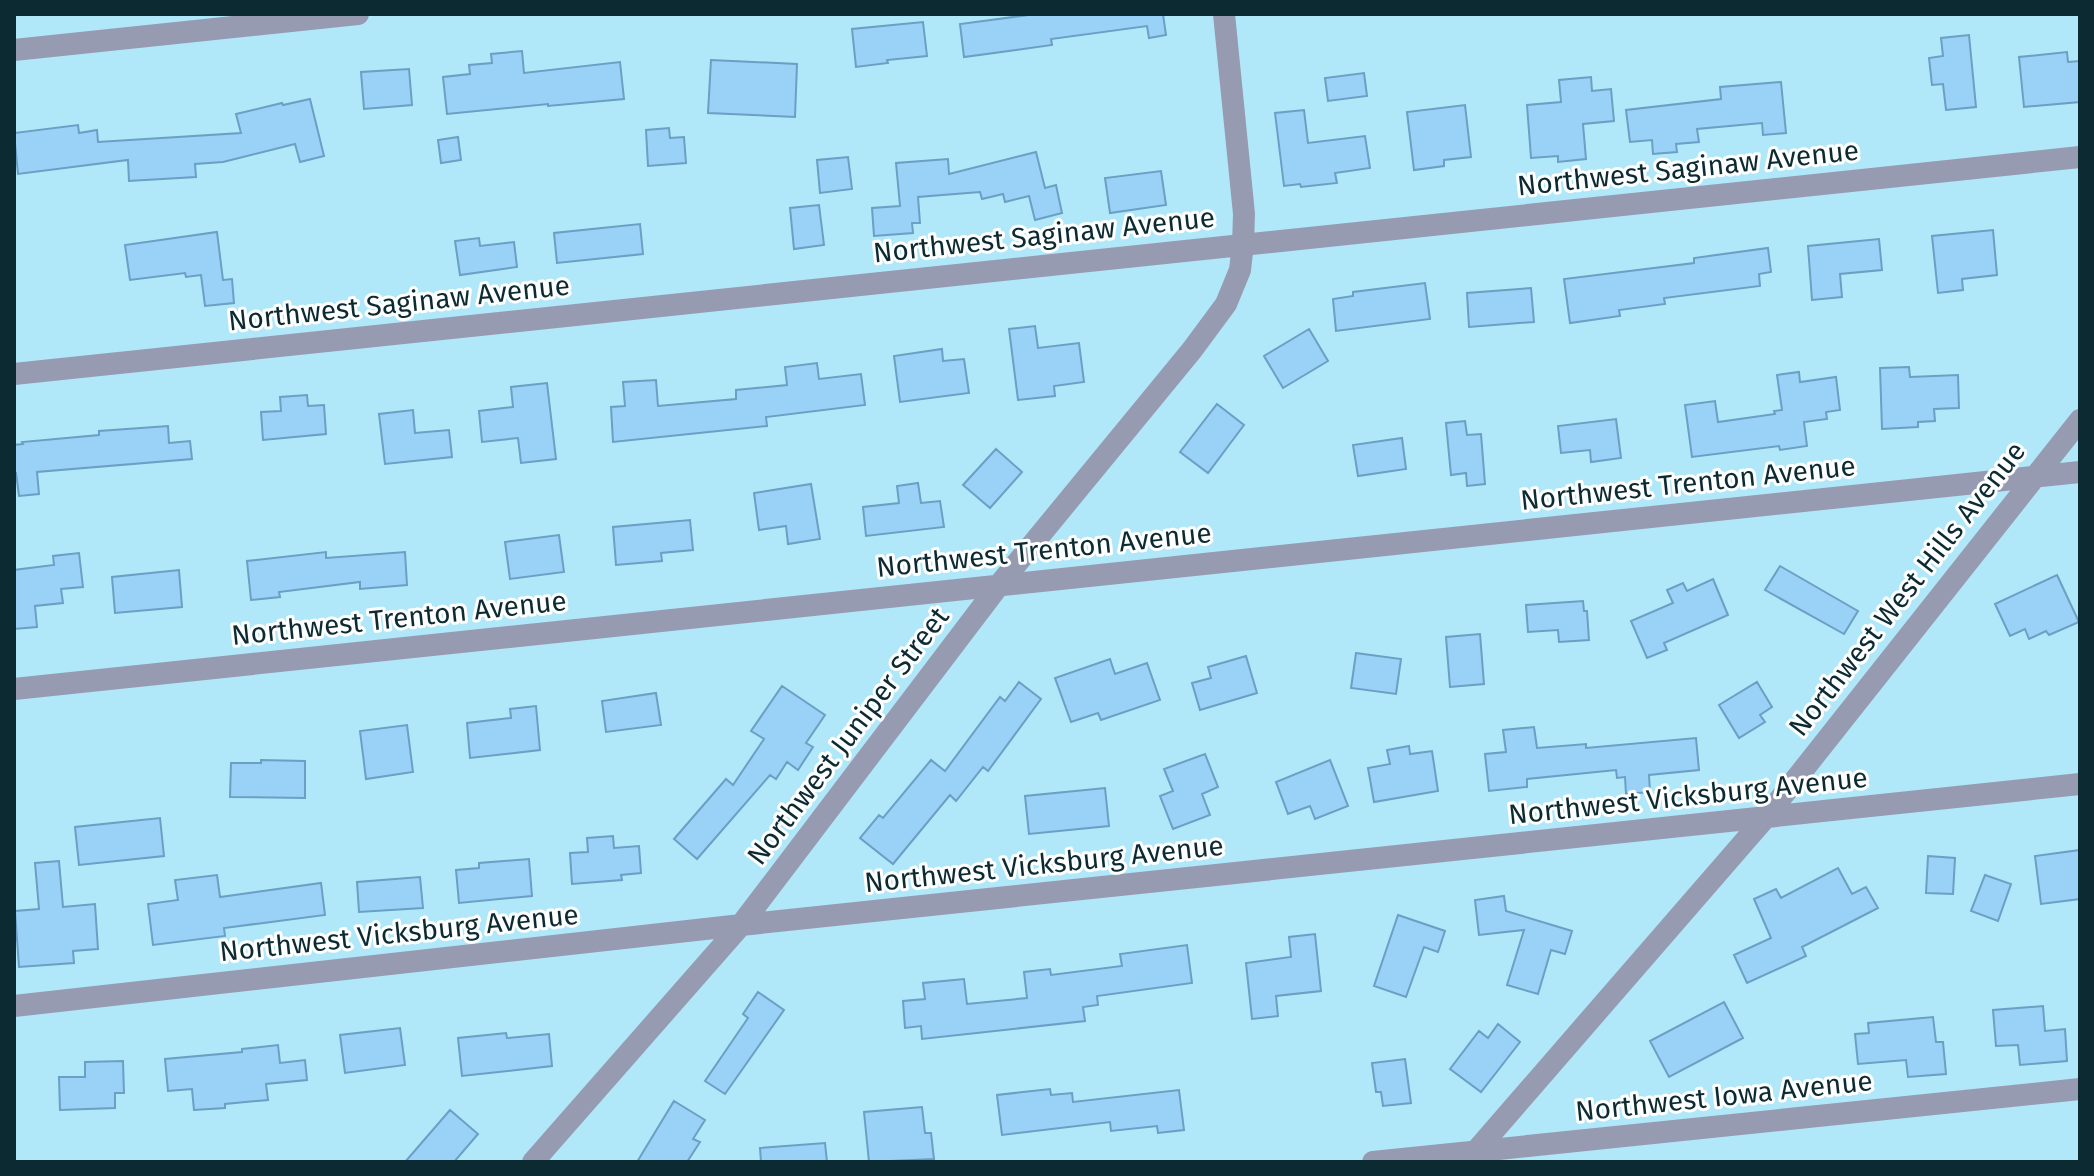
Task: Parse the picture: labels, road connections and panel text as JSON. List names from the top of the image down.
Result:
{
  "streets": {
    "street": [
      "Northwest Saginaw Avenue",
      "Northwest Trenton Avenue",
      "Northwest West Hills Avenue",
      "Northwest Juniper Street",
      "Northwest Vicksburg Avenue",
      "Northwest Iowa Avenue"
    ]
  },
  "crossings": [
    ["Northwest Saginaw Avenue", "Northwest Juniper Street"],
    ["Northwest Trenton Avenue", "Northwest West Hills Avenue"],
    ["Northwest Trenton Avenue", "Northwest Juniper Street"],
    ["Northwest West Hills Avenue", "Northwest Vicksburg Avenue"],
    ["Northwest West Hills Avenue", "Northwest Iowa Avenue"],
    ["Northwest Juniper Street", "Northwest Vicksburg Avenue"]
  ]
}
